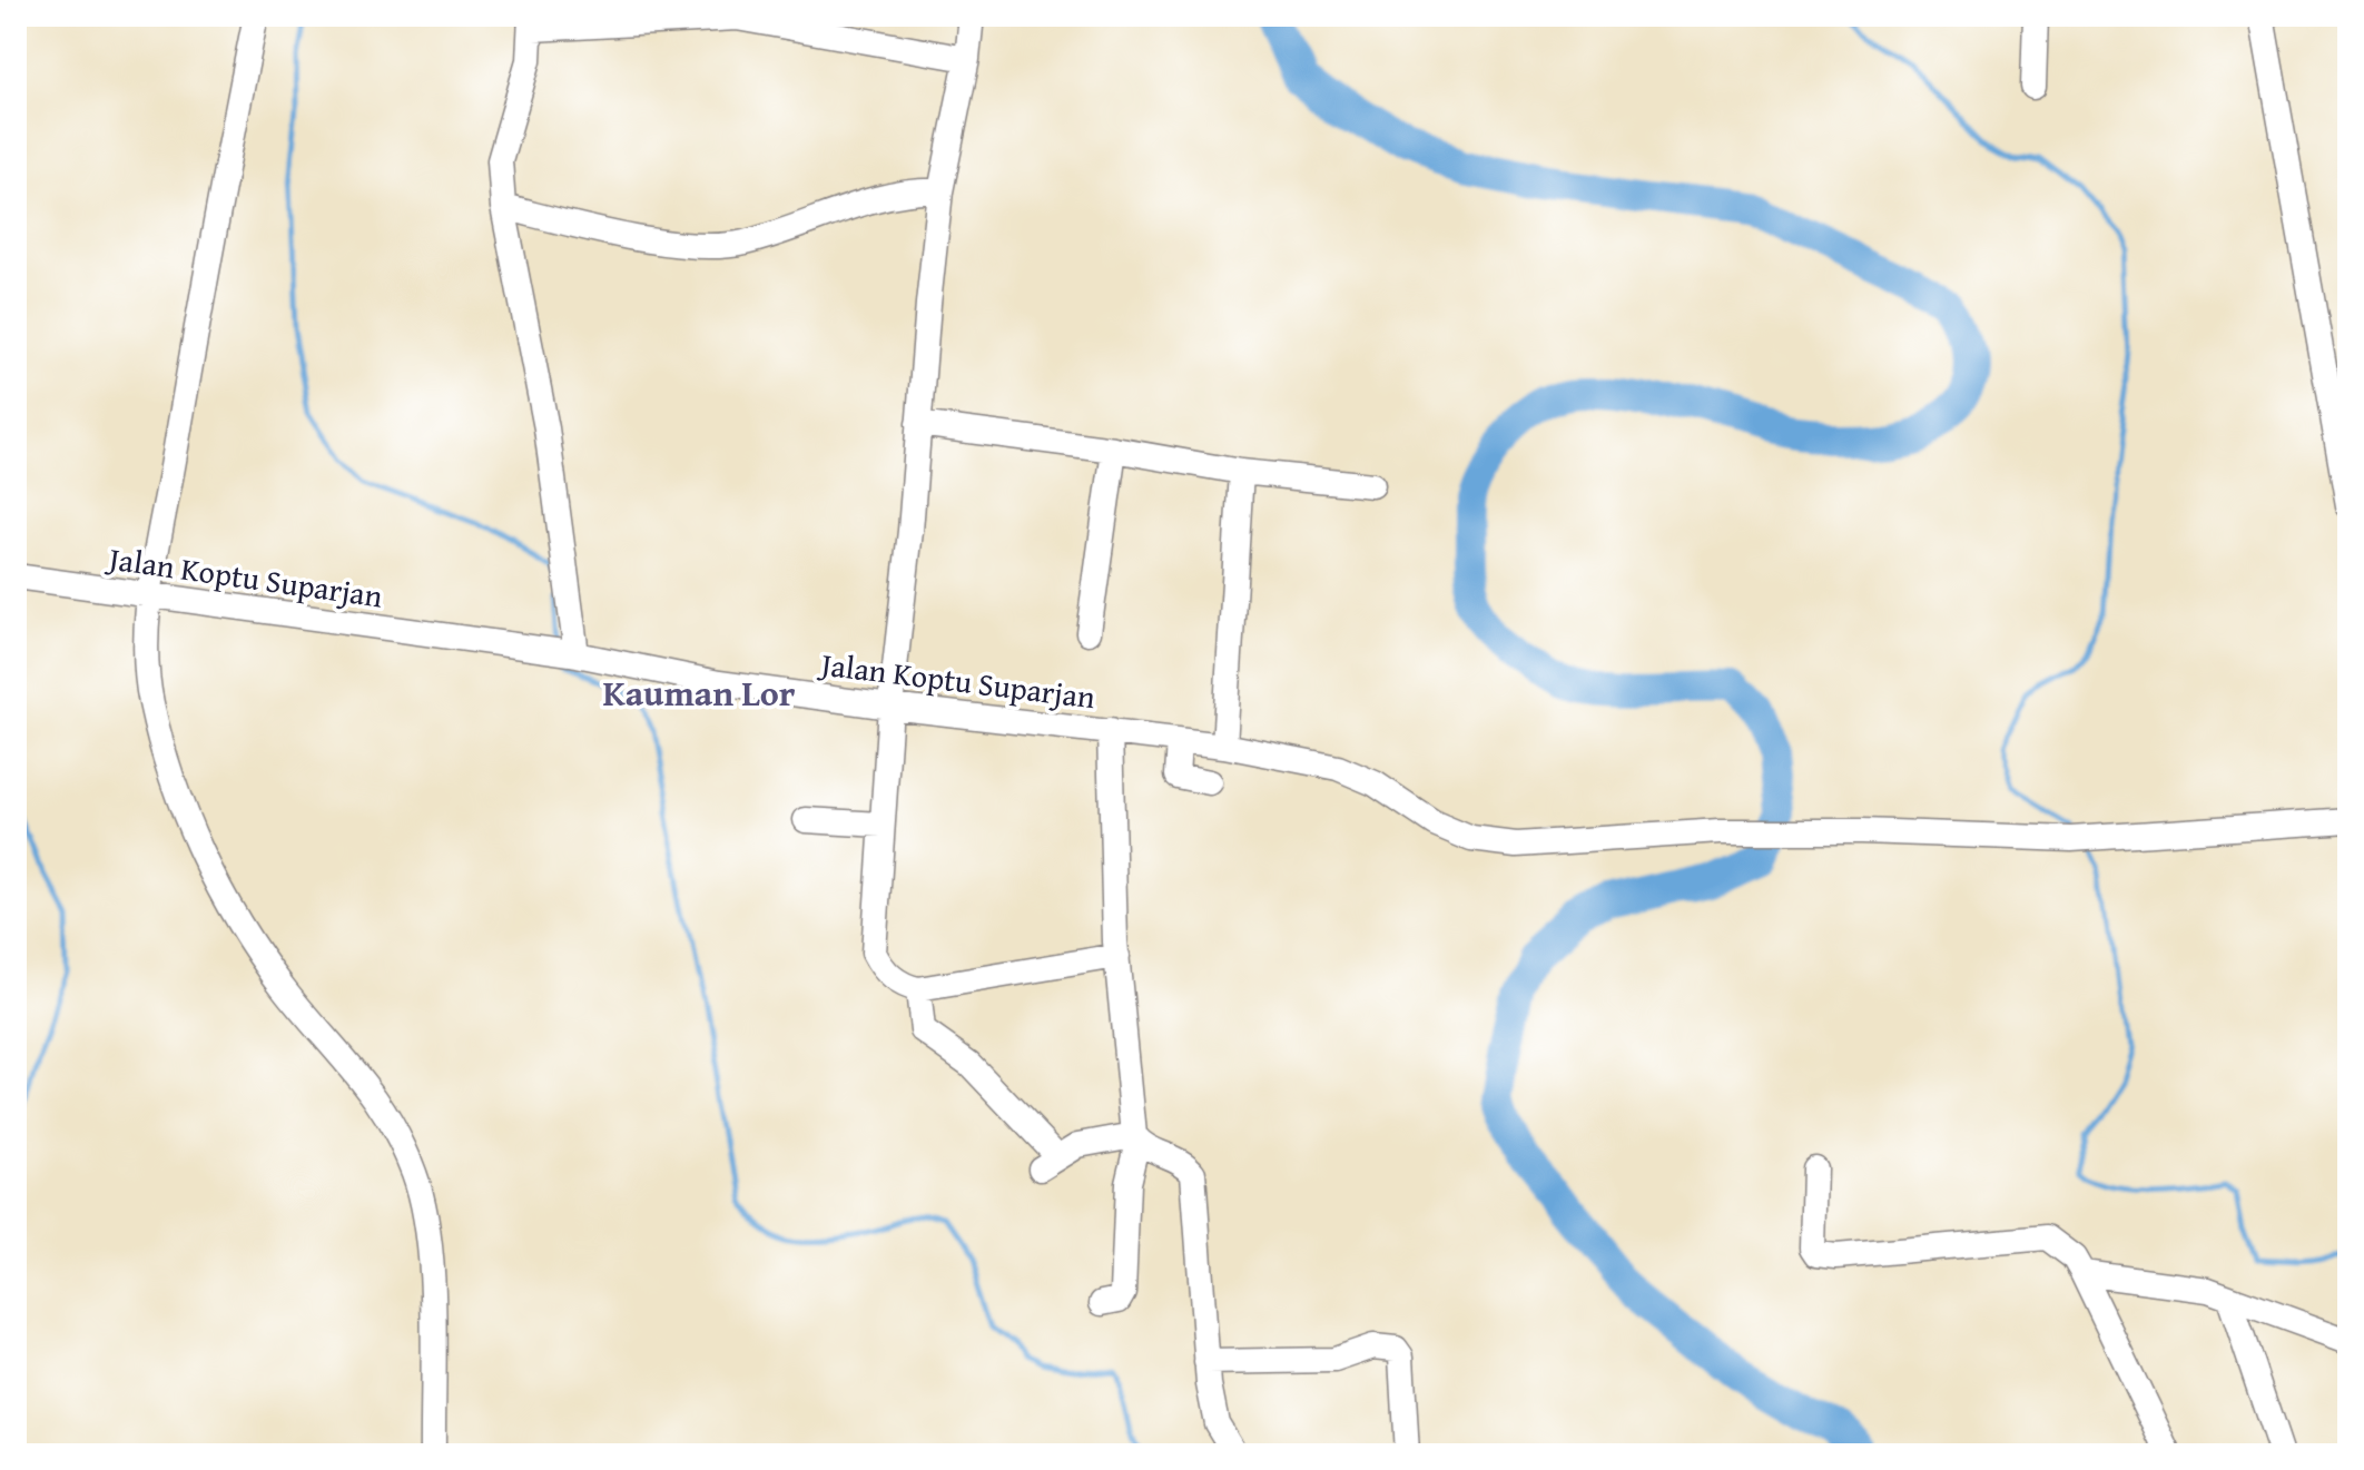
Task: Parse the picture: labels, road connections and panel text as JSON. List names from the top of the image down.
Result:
{
  "streets": {
    "street": ["Jalan Koptu Suparjan"]
  },
  "districts": ["Kauman Lor"]
}
